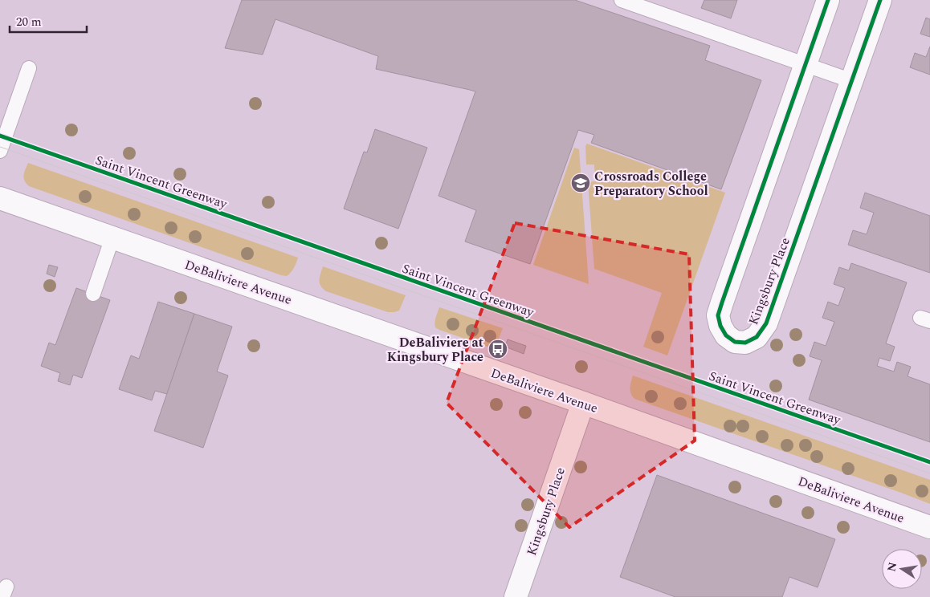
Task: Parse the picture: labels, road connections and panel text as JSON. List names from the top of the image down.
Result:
{
  "streets": {
    "main road": ["Kingsbury Place", "DeBaliviere Avenue"],
    "cycle path": ["Saint Vincent Greenway"]
  },
  "crossings": [
    ["Kingsbury Place", "DeBaliviere Avenue"]
  ],
  "places": {
    "school or university": ["Crossroads College Preparatory School"],
    "bus stop": ["DeBaliviere at Kingsbury Place"]
  },
  "scale_bar": "20 m",
  "north": "left"
}
